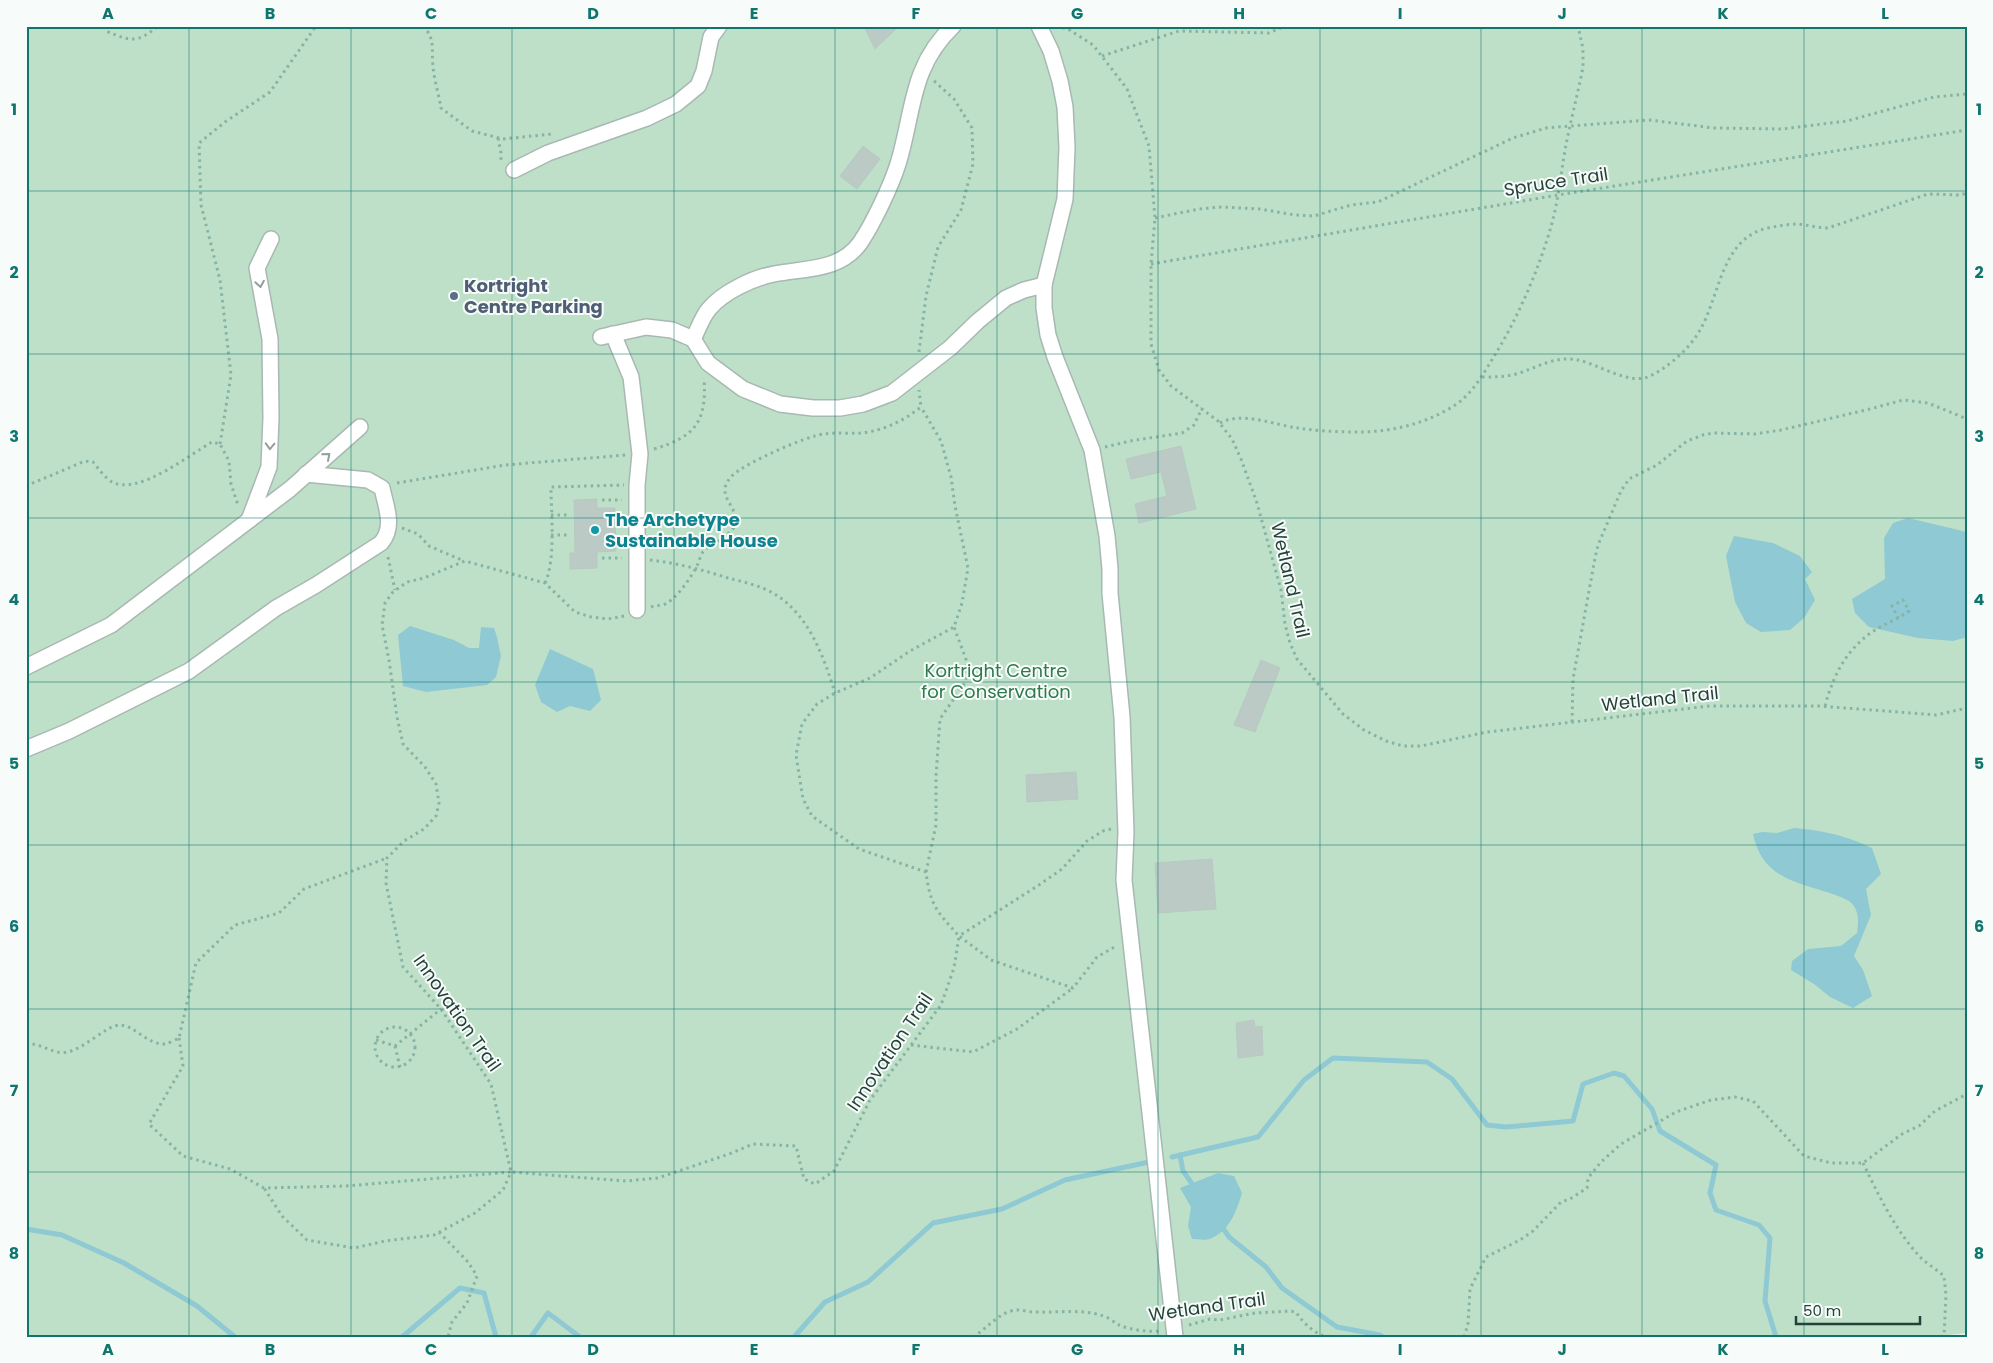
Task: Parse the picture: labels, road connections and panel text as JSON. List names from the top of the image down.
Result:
{
  "streets": {
    "path": ["Spruce Trail", "Wetland Trail", "Innovation Trail"]
  },
  "crossings": [
    ["Spruce Trail", "Wetland Trail"]
  ],
  "parks": ["Kortright Centre for Conservation"],
  "places": ["Kortright Centre Parking", "The Archetype Sustainable House"],
  "scale_bar": "50 m",
  "grid": {
    "columns": [
      "A",
      "B",
      "C",
      "D",
      "E",
      "F",
      "G",
      "H",
      "I",
      "J",
      "K",
      "L"
    ],
    "rows": [
      "1",
      "2",
      "3",
      "4",
      "5",
      "6",
      "7",
      "8"
    ]
  }
}
